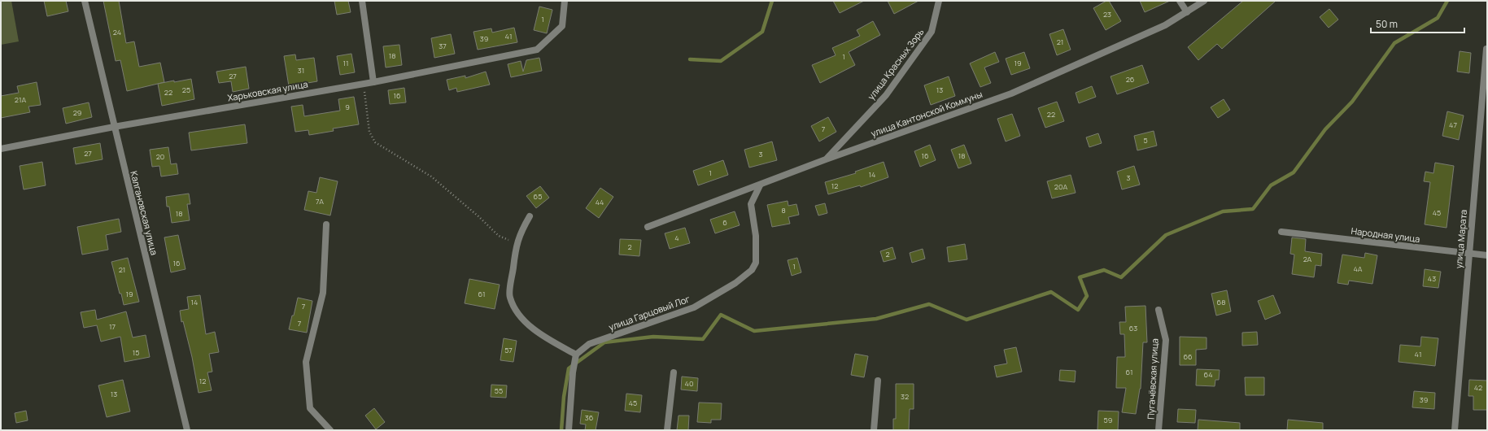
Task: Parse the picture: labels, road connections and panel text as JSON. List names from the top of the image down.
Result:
{
  "streets": {
    "street": [
      "улица Красных Зорь",
      "Харьковская улица",
      "улица Кантонской Коммуны",
      "Калгановская улица",
      "Народная улица",
      "улица Марата",
      "улица Гарцовый Лог",
      "Пугачёвская улица"
    ]
  },
  "crossings": [
    ["улица Красных Зорь", "улица Кантонской Коммуны"],
    ["Харьковская улица", "Калгановская улица"],
    ["улица Кантонской Коммуны", "улица Гарцовый Лог"],
    ["Народная улица", "улица Марата"]
  ],
  "house_numbers": [
    "23",
    "1",
    "24",
    "41",
    "39",
    "21",
    "37",
    "18",
    "1",
    "11",
    "19",
    "31",
    "27",
    "26",
    "25",
    "13",
    "22",
    "16",
    "21А",
    "9",
    "29",
    "22",
    "47",
    "7",
    "5",
    "27",
    "3",
    "16",
    "18",
    "20",
    "1",
    "14",
    "3",
    "12",
    "20А",
    "65",
    "7А",
    "44",
    "8",
    "45",
    "18",
    "6",
    "4",
    "2",
    "2",
    "2А",
    "16",
    "1",
    "4А",
    "21",
    "43",
    "19",
    "61",
    "14",
    "68",
    "7",
    "7",
    "17",
    "63",
    "57",
    "15",
    "41",
    "66",
    "61",
    "64",
    "12",
    "40",
    "42",
    "55",
    "13",
    "32",
    "39",
    "45",
    "36",
    "59"
  ],
  "scale_bar": "50 m"
}
